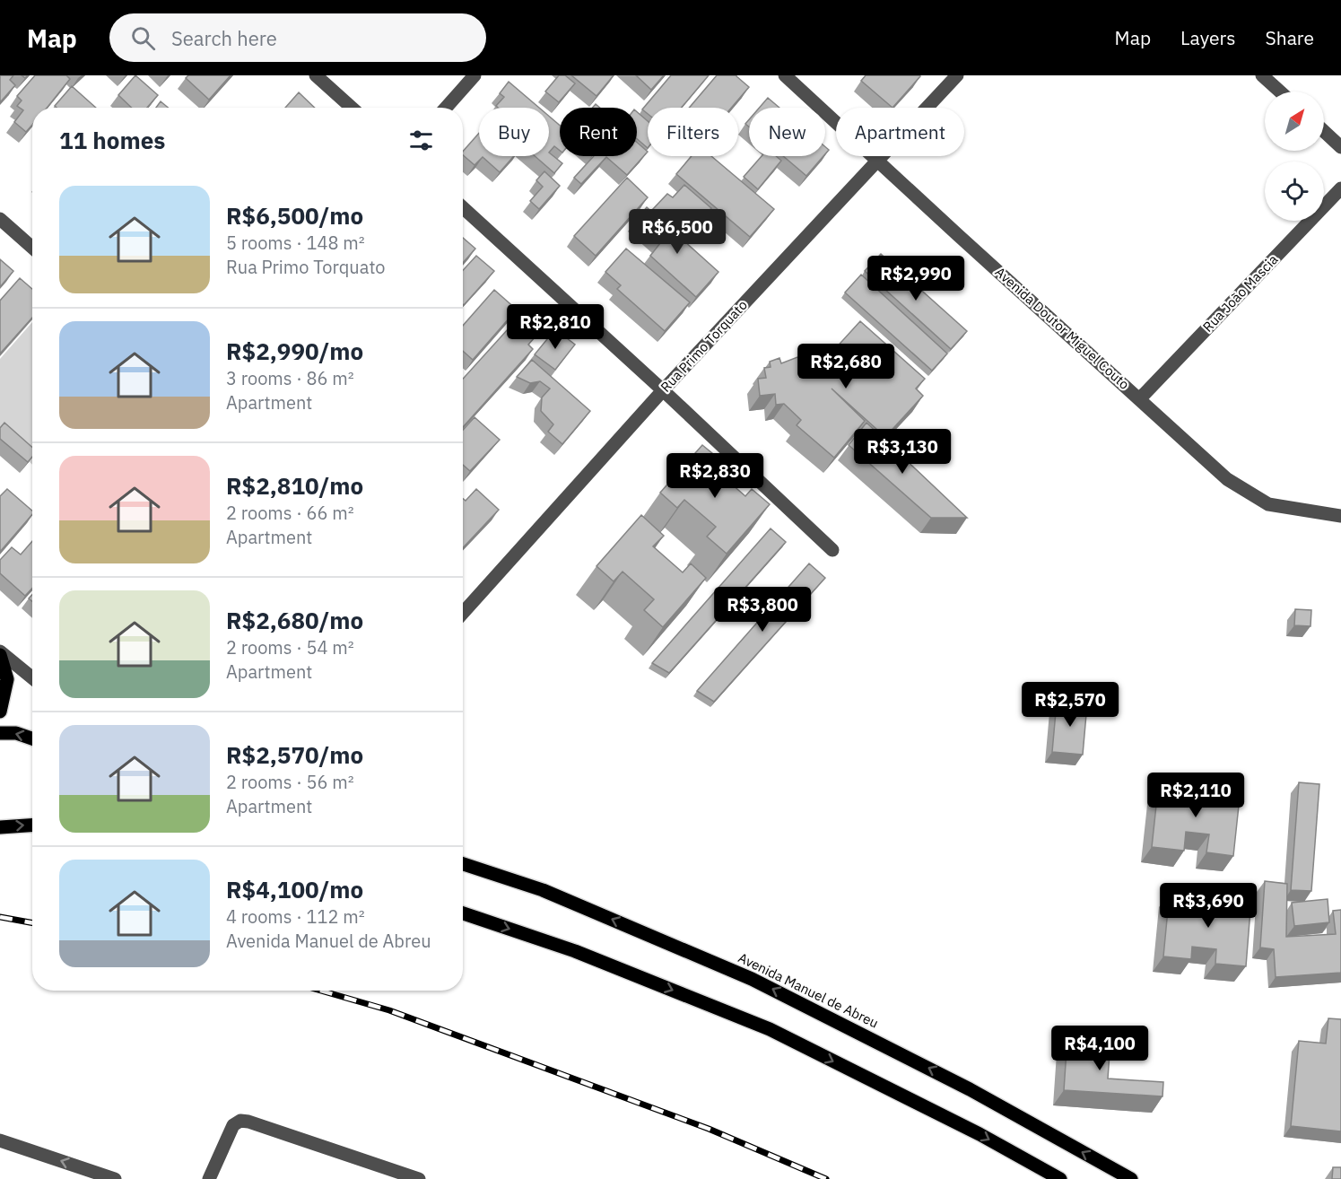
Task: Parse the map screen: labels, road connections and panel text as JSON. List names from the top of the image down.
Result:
{
  "streets": {
    "main road": ["Avenida Manuel de Abreu"],
    "street": ["Rua João Mascia", "Avenida Doutor Miguel Couto", "Rua Primo Torquato"]
  },
  "crossings": [
    ["Rua João Mascia", "Avenida Doutor Miguel Couto"],
    ["Avenida Doutor Miguel Couto", "Rua Primo Torquato"]
  ],
  "north": "top right",
  "page": {
    "header": "Map",
    "search": "Search here",
    "nav": ["Map", "Layers", "Share"],
    "chip": [
      "Buy",
      "Rent",
      "Filters",
      "New",
      "Apartment"
    ],
    "heading": "11 homes",
    "list": [
      {
        "name": "R$6,500/mo",
        "note": "5 rooms · 148 m² · Rua Primo Torquato"
      },
      {
        "name": "R$2,990/mo",
        "note": "3 rooms · 86 m² · Apartment"
      },
      {
        "name": "R$2,810/mo",
        "note": "2 rooms · 66 m² · Apartment"
      },
      {
        "name": "R$2,680/mo",
        "note": "2 rooms · 54 m² · Apartment"
      },
      {
        "name": "R$2,570/mo",
        "note": "2 rooms · 56 m² · Apartment"
      },
      {
        "name": "R$4,100/mo",
        "note": "4 rooms · 112 m² · Avenida Manuel de Abreu"
      }
    ],
    "price": [
      "R$6,500",
      "R$2,990",
      "R$2,810",
      "R$2,680",
      "R$3,130",
      "R$2,830",
      "R$3,800",
      "R$2,570",
      "R$2,110",
      "R$3,690",
      "R$4,100"
    ]
  }
}
